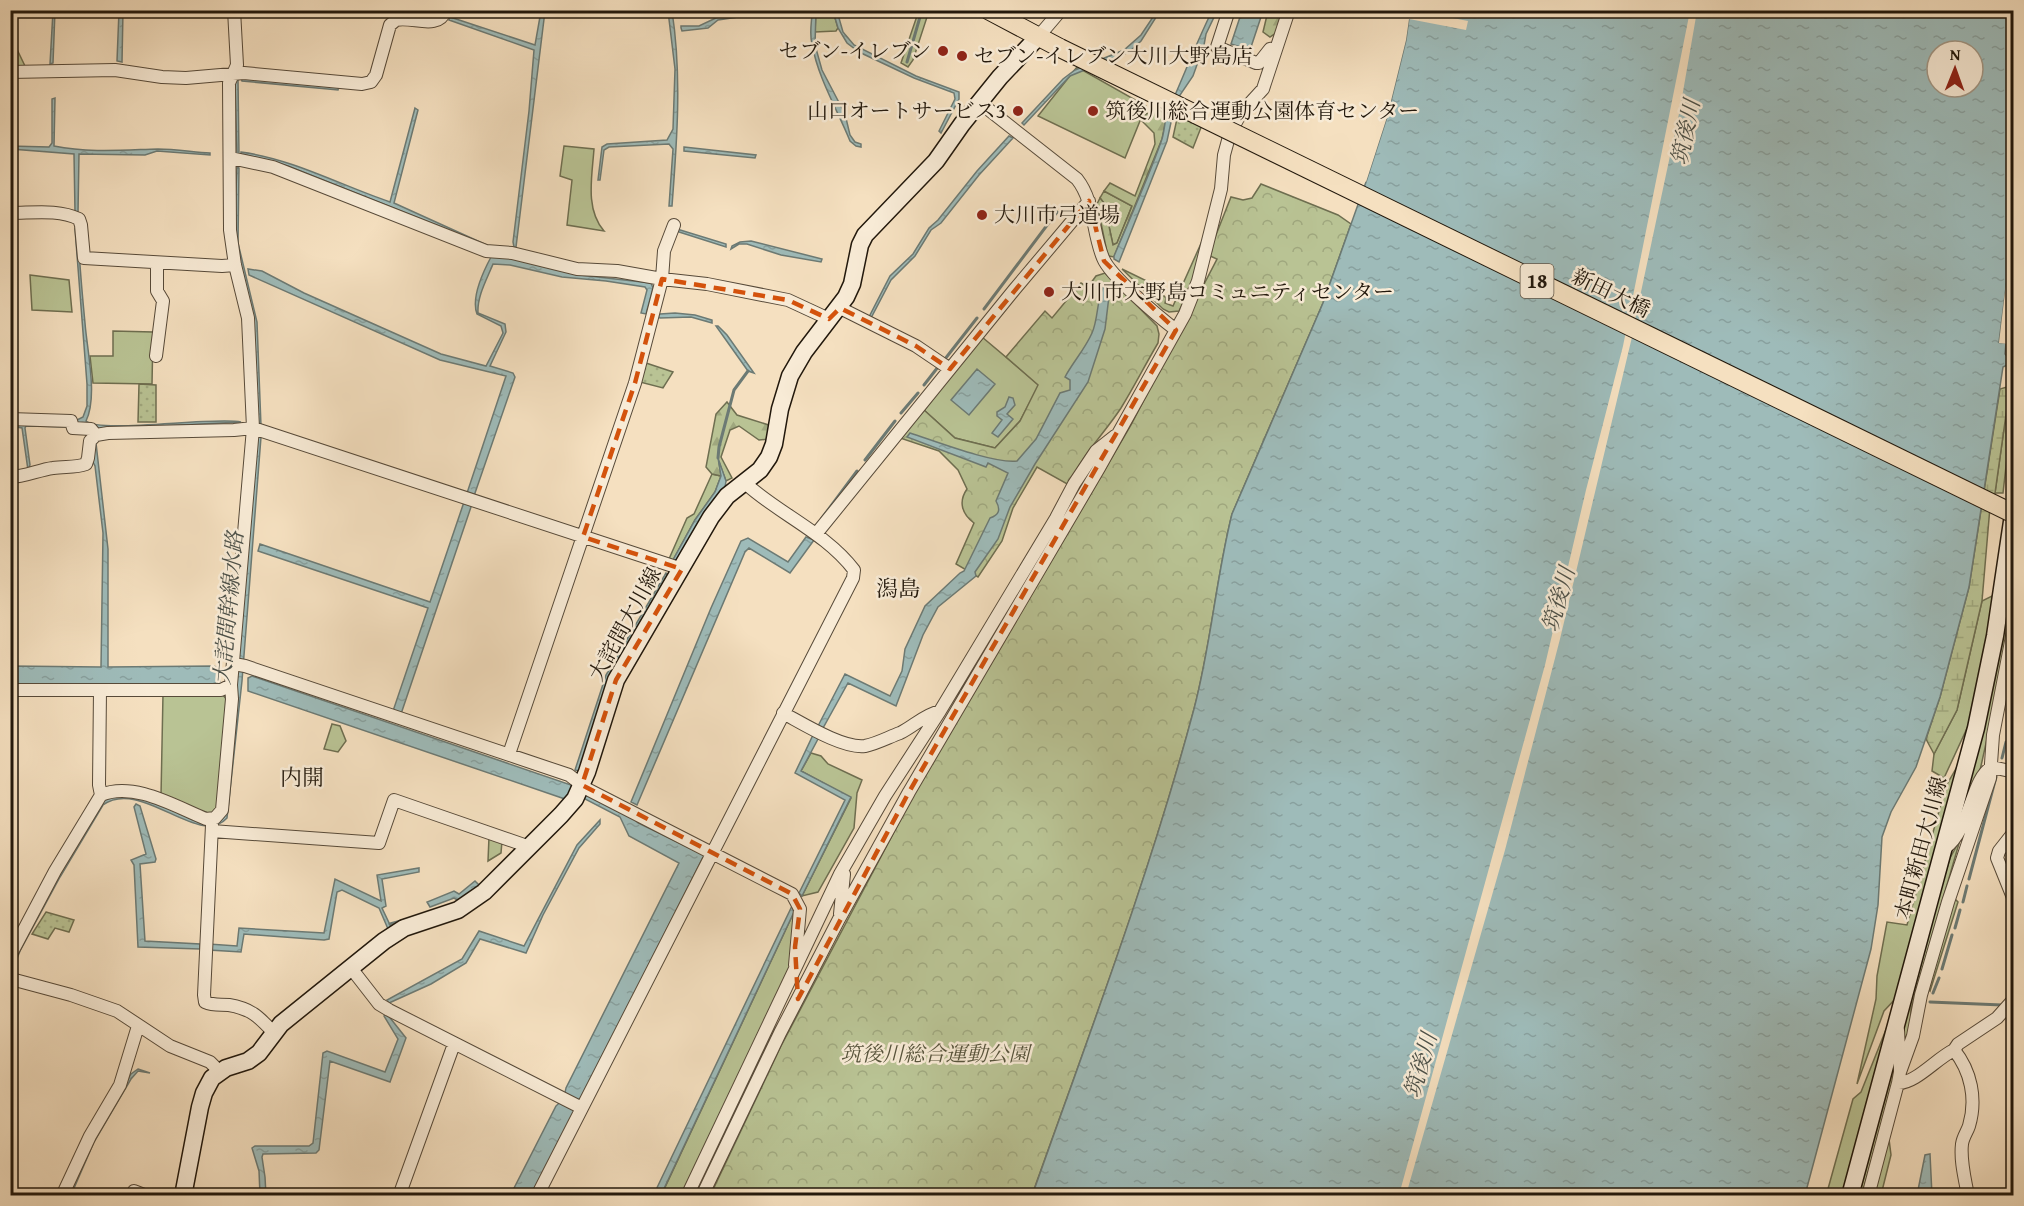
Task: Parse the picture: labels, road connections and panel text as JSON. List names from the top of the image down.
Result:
{
  "streets": {
    "main road": [
      "18",
      "新田大橋",
      "大詫間大川線",
      "本町新田大川線"
    ]
  },
  "crossings": [
    ["18", "新田大橋"],
    ["18", "大詫間大川線"],
    ["新田大橋", "大詫間大川線"]
  ],
  "districts": ["潟島", "内開"],
  "water": ["筑後川", "大詫間幹線水路"],
  "parks": ["筑後川総合運動公園"],
  "places": [
    "セブン-イレブン",
    "セブン-イレブン大川大野島店",
    "山口オートサービス3",
    "筑後川総合運動公園体育センター",
    "大川市弓道場",
    "大川市大野島コミュニティセンター"
  ],
  "north": "top"
}
